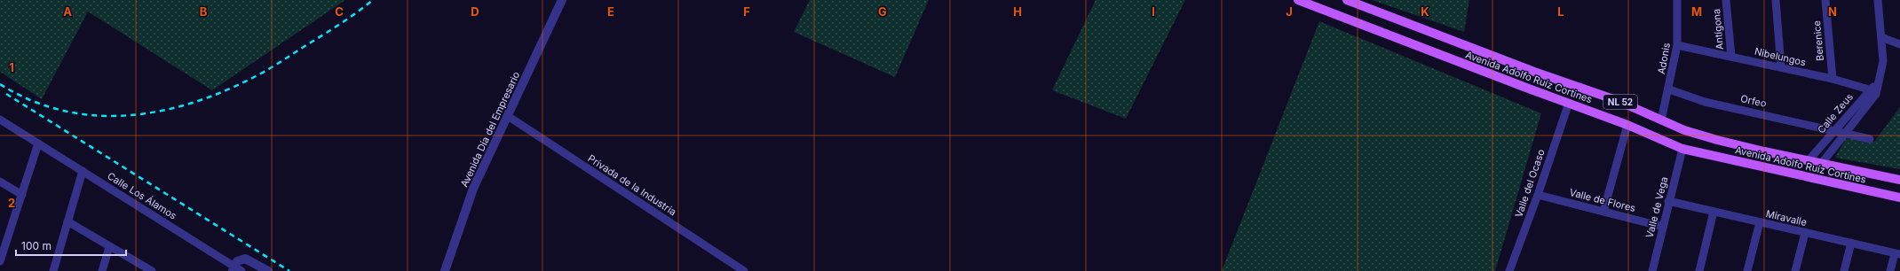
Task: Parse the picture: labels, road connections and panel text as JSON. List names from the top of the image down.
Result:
{
  "streets": {
    "main road": ["Avenida Adolfo Ruíz Cortines", "NL 52"],
    "street": [
      "Antígona",
      "Berenice",
      "Nibelungos",
      "Adonis",
      "Orfeo",
      "Calle Zeus",
      "Avenida Día del Empresario",
      "Valle del Ocaso",
      "Privada de la Industria",
      "Calle Los Álamos",
      "Valle de Flores",
      "Valle de Vega",
      "Miravalle"
    ]
  },
  "crossings": [
    ["Antígona", "Nibelungos"],
    ["Berenice", "Nibelungos"],
    ["Nibelungos", "Adonis"],
    ["Nibelungos", "Calle Zeus"],
    ["Adonis", "Avenida Adolfo Ruíz Cortines"],
    ["Adonis", "Orfeo"],
    ["Avenida Adolfo Ruíz Cortines", "Calle Zeus"],
    ["Avenida Adolfo Ruíz Cortines", "Valle del Ocaso"],
    ["Avenida Adolfo Ruíz Cortines", "Valle de Vega"],
    ["Orfeo", "Calle Zeus"],
    ["Avenida Día del Empresario", "Privada de la Industria"],
    ["Valle del Ocaso", "Valle de Flores"],
    ["Valle de Flores", "Valle de Vega"],
    ["Valle de Vega", "Miravalle"]
  ],
  "scale_bar": "100 m",
  "grid": {
    "columns": [
      "A",
      "B",
      "C",
      "D",
      "E",
      "F",
      "G",
      "H",
      "I",
      "J",
      "K",
      "L",
      "M",
      "N"
    ],
    "rows": ["1", "2"]
  }
}
